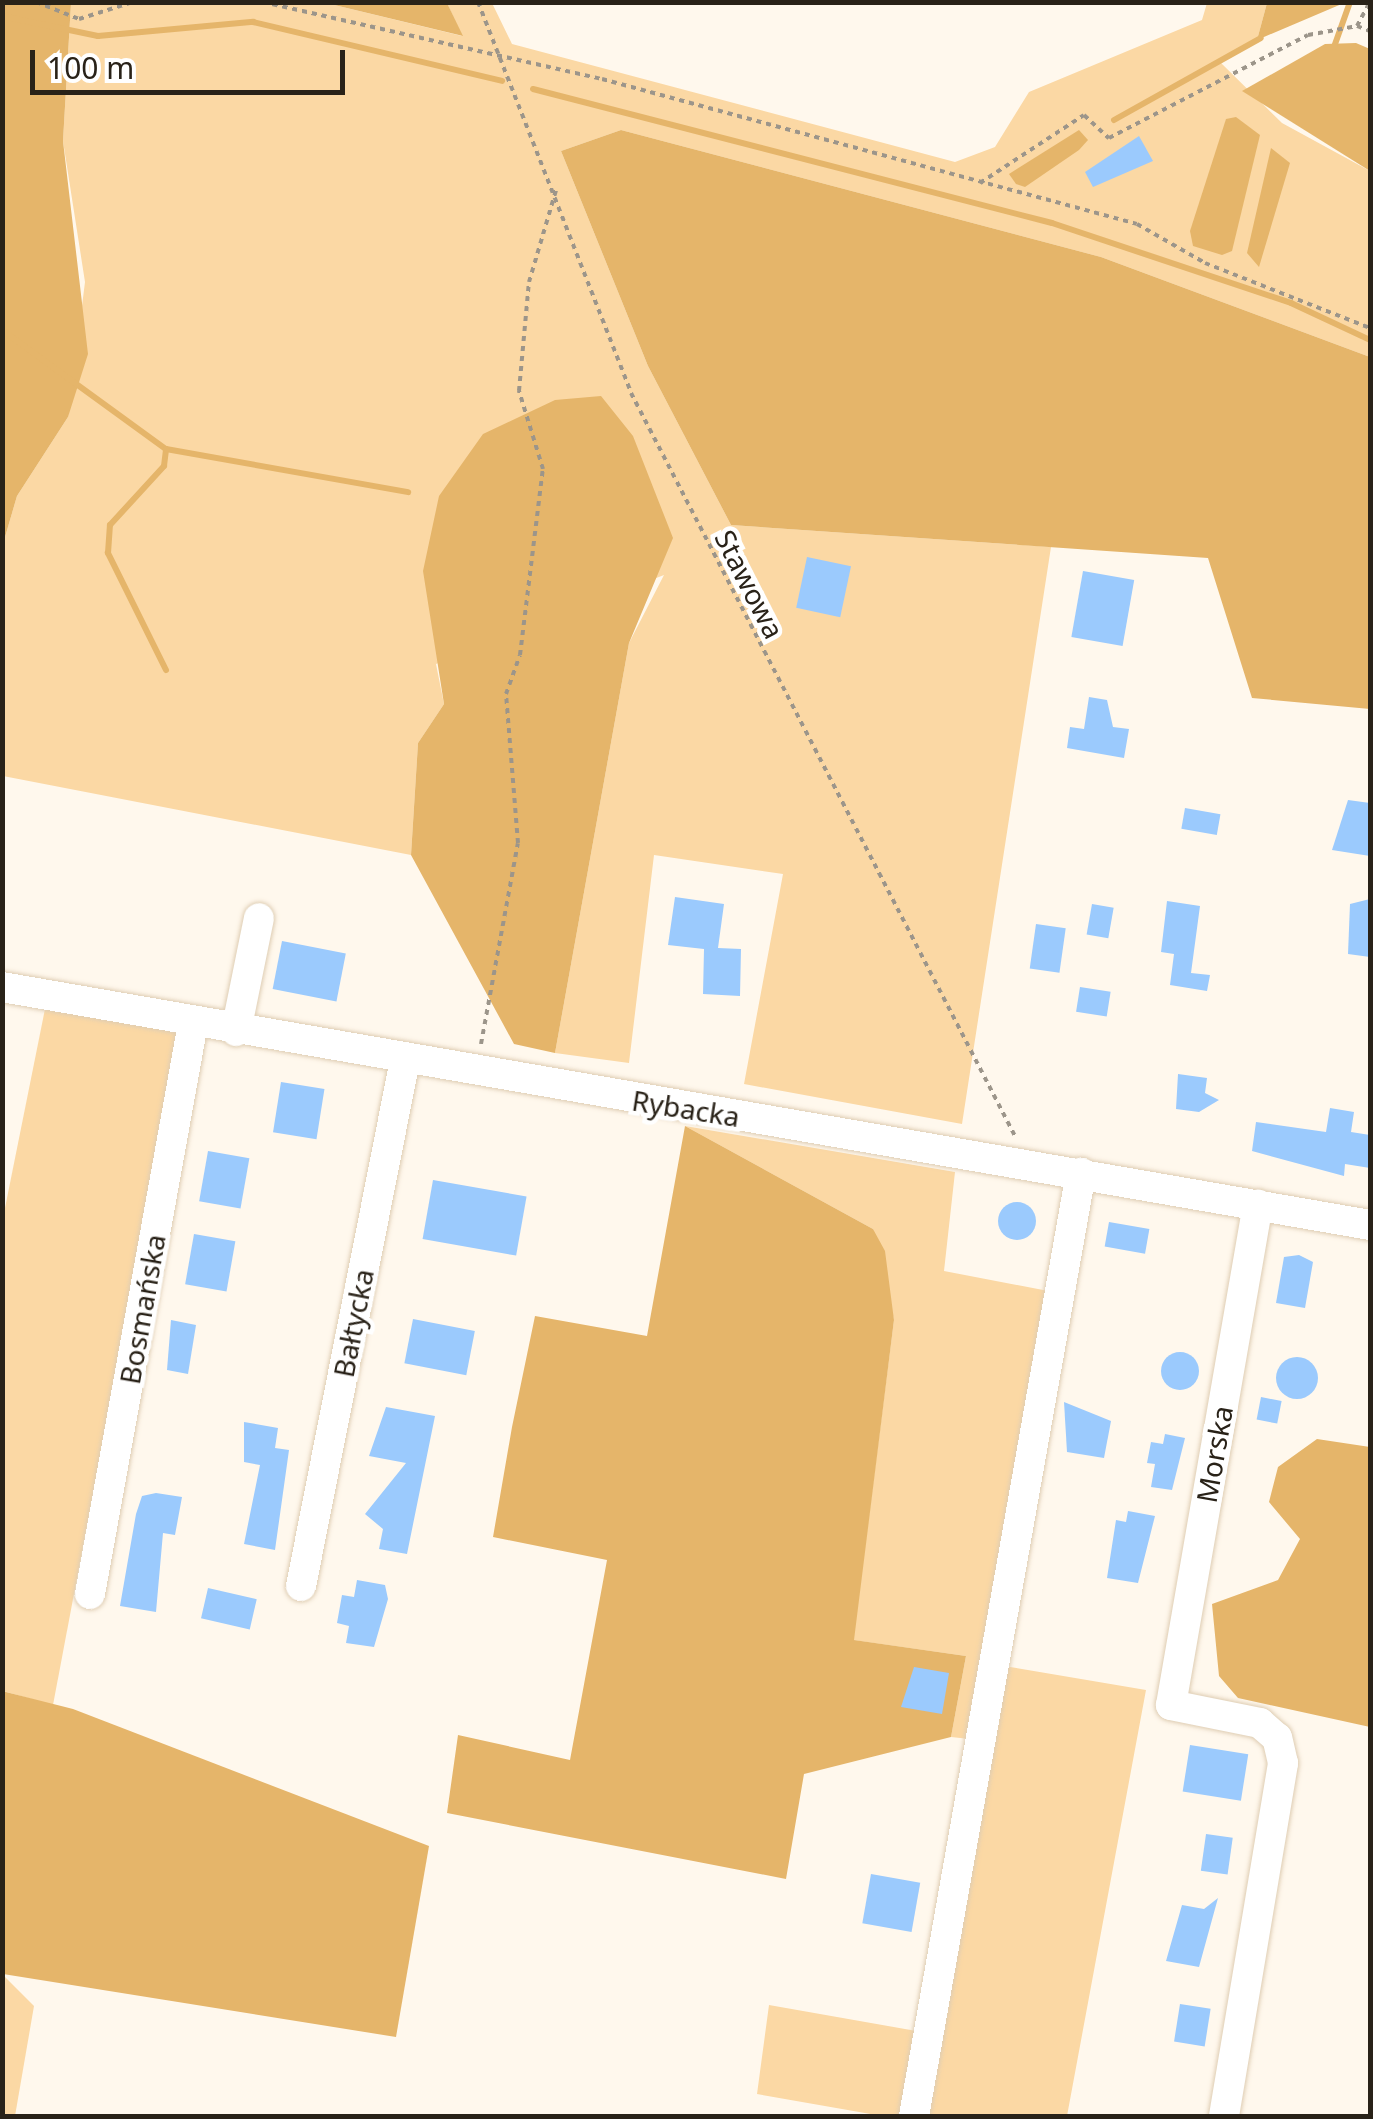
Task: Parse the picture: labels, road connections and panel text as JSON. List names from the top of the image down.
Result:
{
  "streets": {
    "street": [
      "Rybacka",
      "Bosmańska",
      "Bałtycka",
      "Morska"
    ],
    "path": ["Stawowa"]
  },
  "crossings": [
    ["Stawowa", "Rybacka"],
    ["Rybacka", "Bosmańska"],
    ["Rybacka", "Bałtycka"],
    ["Rybacka", "Morska"]
  ],
  "scale_bar": "100 m"
}
